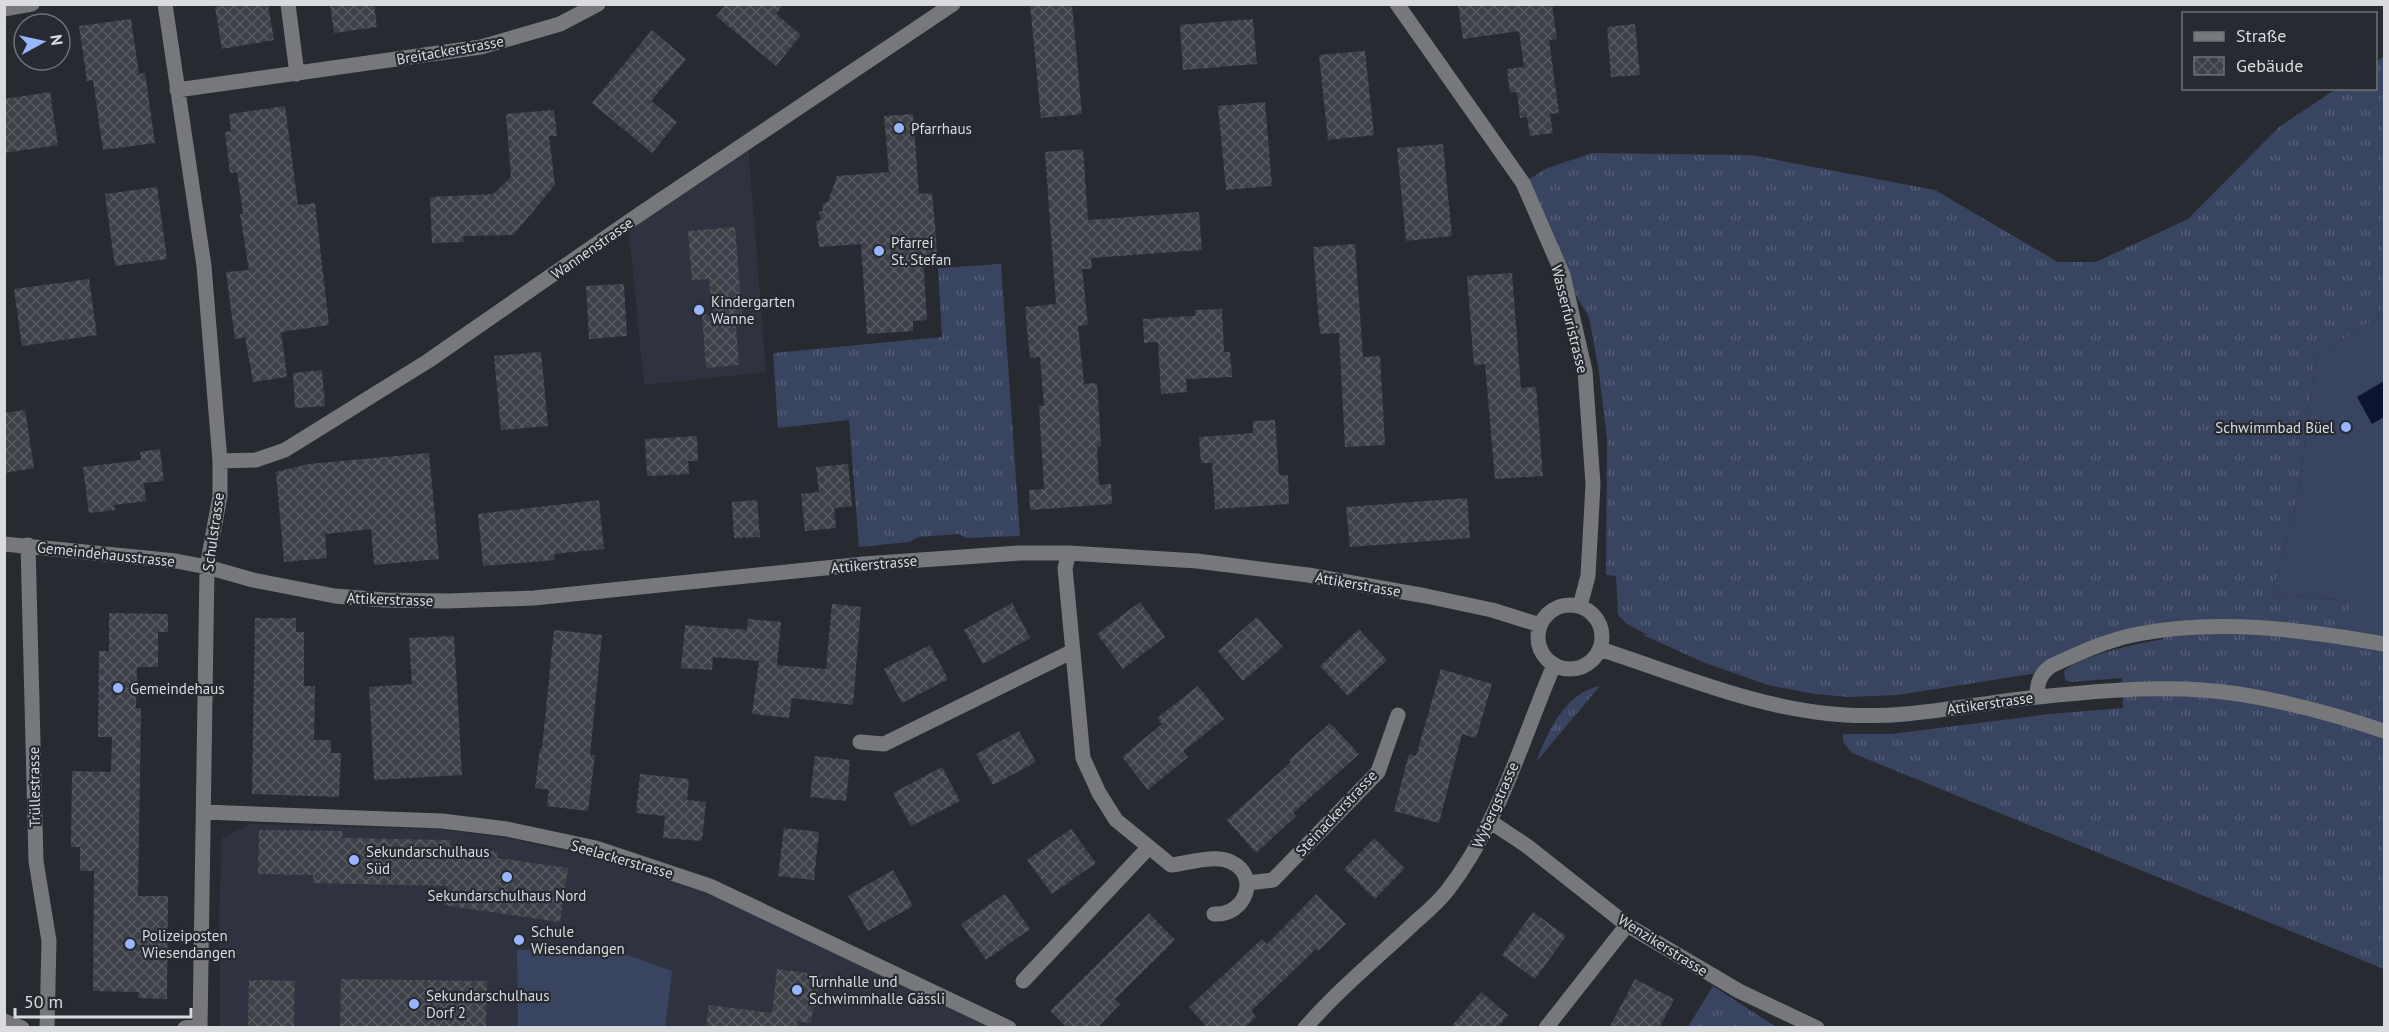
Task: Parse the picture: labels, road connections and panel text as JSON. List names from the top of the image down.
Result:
{
  "streets": {
    "street": [
      "Breitackerstrasse",
      "Wannenstrasse",
      "Wasserfuristrasse",
      "Schulstrasse",
      "Gemeindehausstrasse",
      "Attikerstrasse",
      "Trüllestrasse",
      "Wybergstrasse",
      "Steinackerstrasse",
      "Seelackerstrasse",
      "Wenzikerstrasse"
    ]
  },
  "crossings": [
    ["Breitackerstrasse", "Schulstrasse"],
    ["Wannenstrasse", "Schulstrasse"],
    ["Wasserfuristrasse", "Attikerstrasse"],
    ["Wasserfuristrasse", "Wybergstrasse"],
    ["Schulstrasse", "Gemeindehausstrasse"],
    ["Schulstrasse", "Attikerstrasse"],
    ["Schulstrasse", "Seelackerstrasse"],
    ["Gemeindehausstrasse", "Attikerstrasse"],
    ["Gemeindehausstrasse", "Trüllestrasse"],
    ["Attikerstrasse", "Wybergstrasse"],
    ["Wybergstrasse", "Wenzikerstrasse"]
  ],
  "places": [
    "Pfarrhaus",
    "Pfarrei St. Stefan",
    "Kindergarten Wanne",
    "Schwimmbad Büel",
    "Gemeindehaus",
    "Sekundarschulhaus Süd",
    "Sekundarschulhaus Nord",
    "Schule Wiesendangen",
    "Polizeiposten Wiesendangen",
    "Turnhalle und Schwimmhalle Gässli",
    "Sekundarschulhaus Dorf 2"
  ],
  "legend": ["Straße", "Gebäude"],
  "scale_bar": "50 m",
  "north": "right"
}
